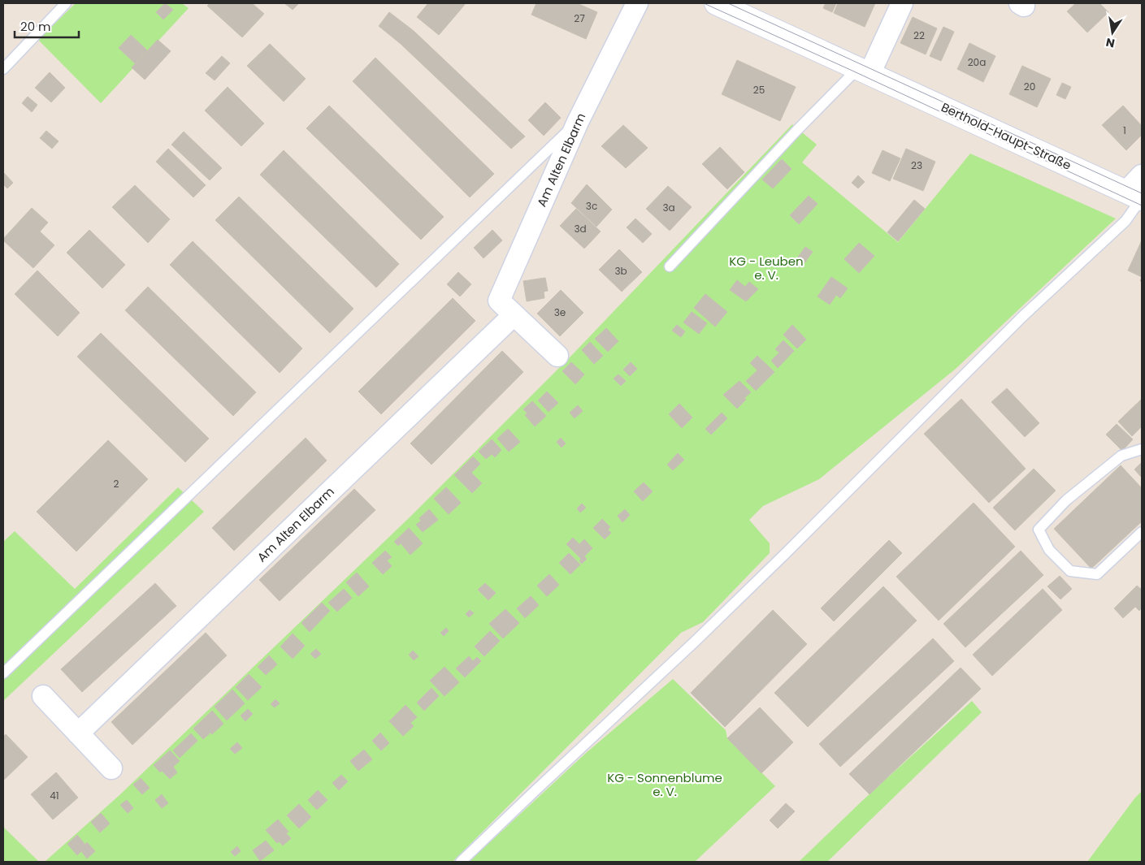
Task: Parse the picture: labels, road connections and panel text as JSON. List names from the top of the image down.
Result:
{
  "streets": {
    "street": ["Berthold-Haupt-Straße", "Am Alten Elbarm"]
  },
  "parks": ["KG - Leuben e. V.", "KG - Sonnenblume e. V."],
  "house_numbers": [
    "27",
    "22",
    "20a",
    "20",
    "25",
    "1",
    "23",
    "3c",
    "3a",
    "3d",
    "3b",
    "3e",
    "2",
    "41"
  ],
  "scale_bar": "20 m",
  "north": "bottom"
}
